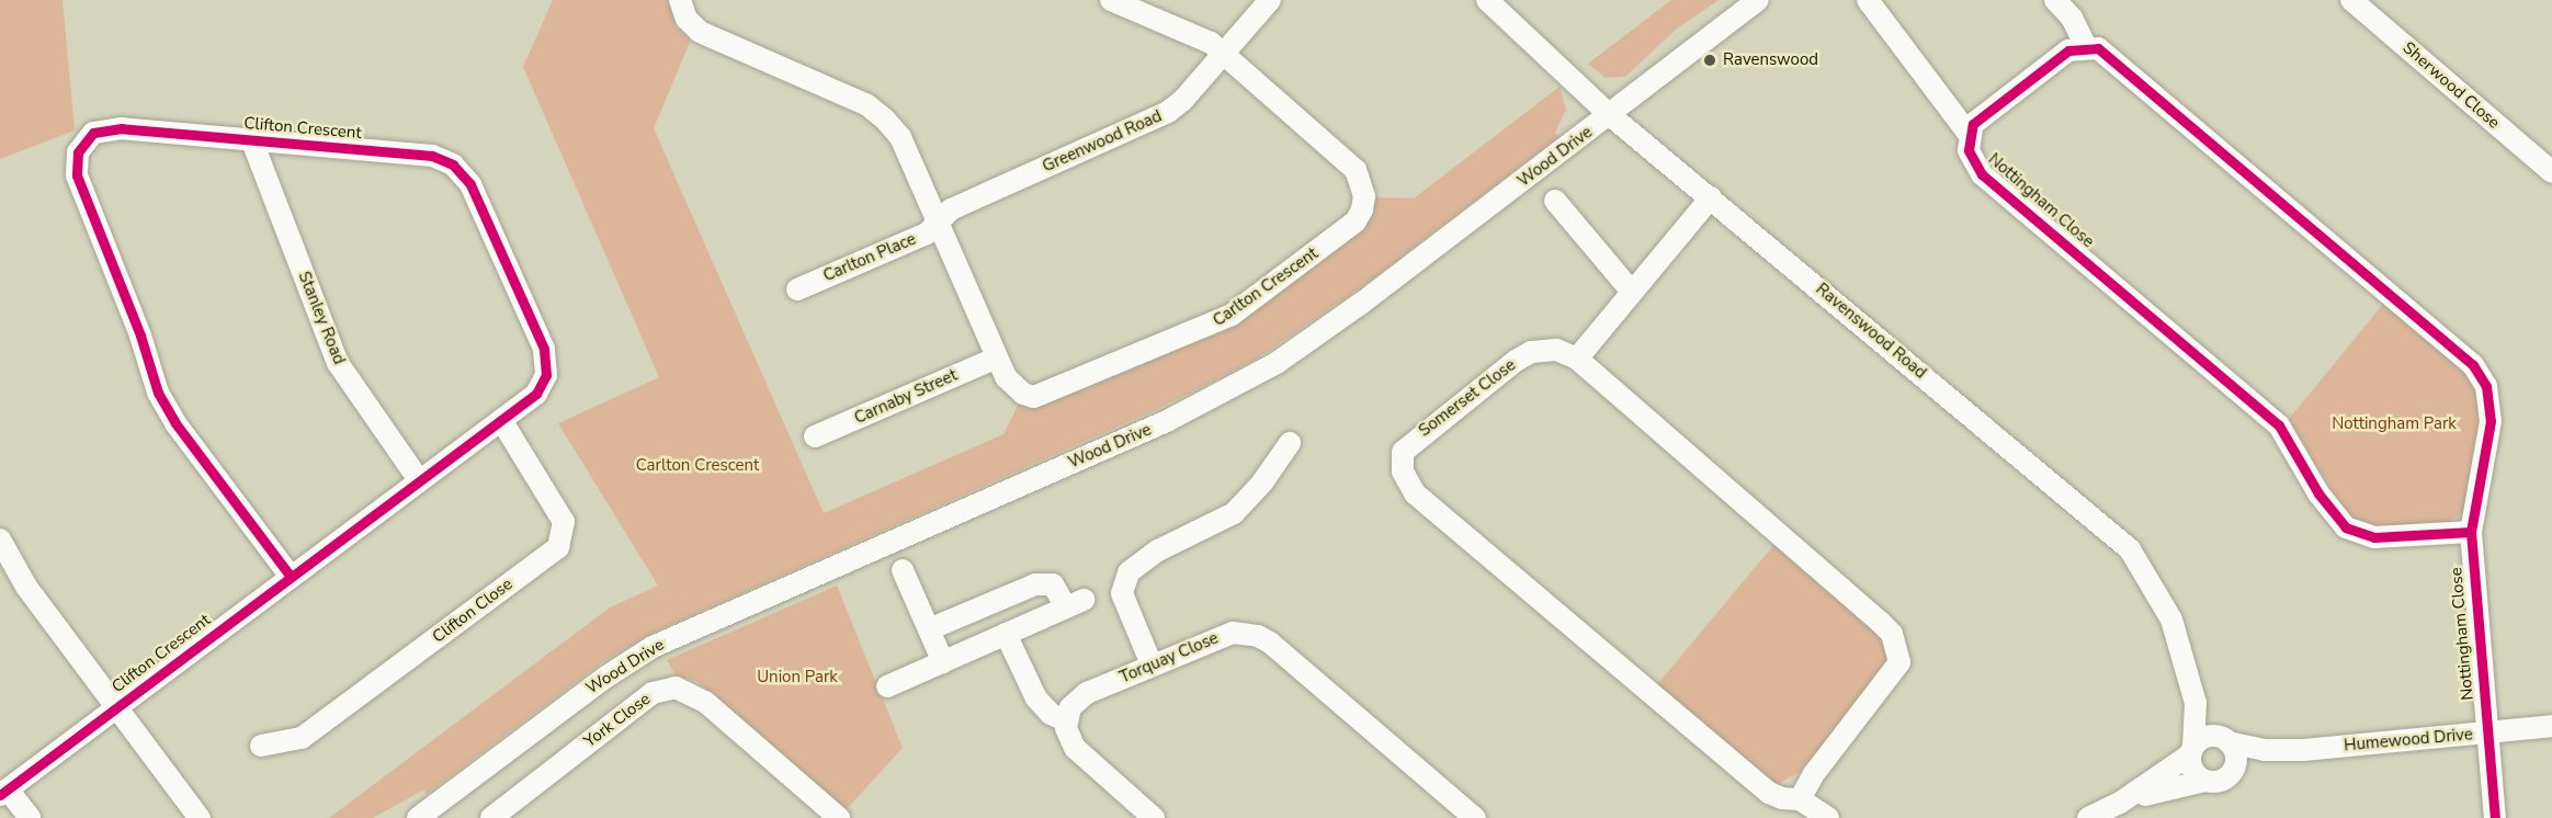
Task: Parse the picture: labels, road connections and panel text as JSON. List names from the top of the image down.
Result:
{
  "streets": {
    "street": [
      "Sherwood Close",
      "Clifton Crescent",
      "Greenwood Road",
      "Wood Drive",
      "Nottingham Close",
      "Carlton Place",
      "Carlton Crescent",
      "Stanley Road",
      "Ravenswood Road",
      "Carnaby Street",
      "Somerset Close",
      "Clifton Close",
      "Torquay Close",
      "York Close",
      "Humewood Drive"
    ]
  },
  "crossings": [
    ["Clifton Crescent", "Stanley Road"],
    ["Clifton Crescent", "Clifton Close"],
    ["Greenwood Road", "Carlton Place"],
    ["Greenwood Road", "Carlton Crescent"],
    ["Wood Drive", "Ravenswood Road"],
    ["Nottingham Close", "Humewood Drive"],
    ["Carlton Place", "Carlton Crescent"],
    ["Carlton Crescent", "Carnaby Street"],
    ["Ravenswood Road", "Humewood Drive"]
  ],
  "parks": ["Nottingham Park", "Carlton Crescent", "Union Park"],
  "places": ["Ravenswood"]
}
